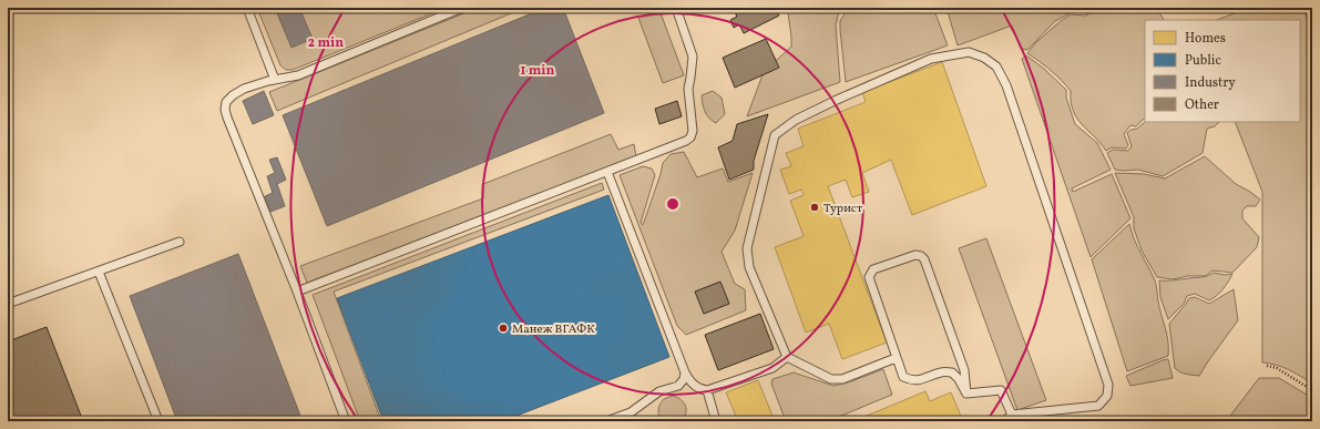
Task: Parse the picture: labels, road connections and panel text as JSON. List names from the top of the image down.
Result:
{
  "places": ["Турист", "Манеж ВГАФК"],
  "legend": [
    "Homes",
    "Public",
    "Industry",
    "Other"
  ],
  "rings": ["2 min", "1 min"]
}
